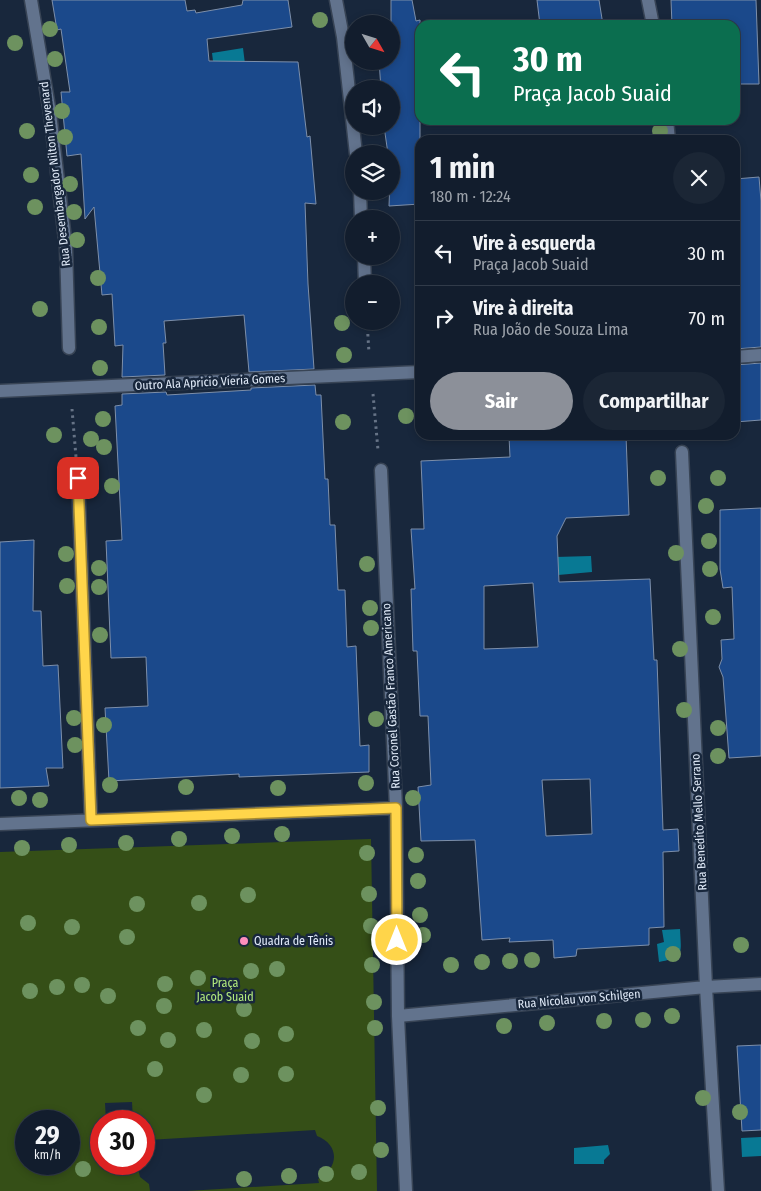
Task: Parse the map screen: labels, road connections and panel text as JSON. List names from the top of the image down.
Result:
{
  "streets": {
    "street": [
      "Rua Desembargador Nilton Thevenard",
      "Outro Ala Apricio Vieria Gomes",
      "Rua Coronel Gastão Franco Americano",
      "Rua Benedito Mello Serrano",
      "Rua Nicolau von Schilgen"
    ]
  },
  "crossings": [
    ["Rua Coronel Gastão Franco Americano", "Rua Nicolau von Schilgen"],
    ["Rua Benedito Mello Serrano", "Rua Nicolau von Schilgen"]
  ],
  "parks": ["Praça Jacob Suaid"],
  "places": ["Quadra de Tênis"],
  "north": "bottom right",
  "page": {
    "map_buttons": ["+", "−"],
    "turn": ["30 m", "Praça Jacob Suaid"],
    "heading": ["1 min", "180 m · 12:24"],
    "list": [
      {
        "name": "Vire à esquerda",
        "note": "Praça Jacob Suaid",
        "value": "30 m"
      },
      {
        "name": "Vire à direita",
        "note": "Rua João de Souza Lima",
        "value": "70 m"
      }
    ],
    "buttons": ["Sair", "Compartilhar"],
    "speed": "29 km/h",
    "limit": "30"
  }
}
